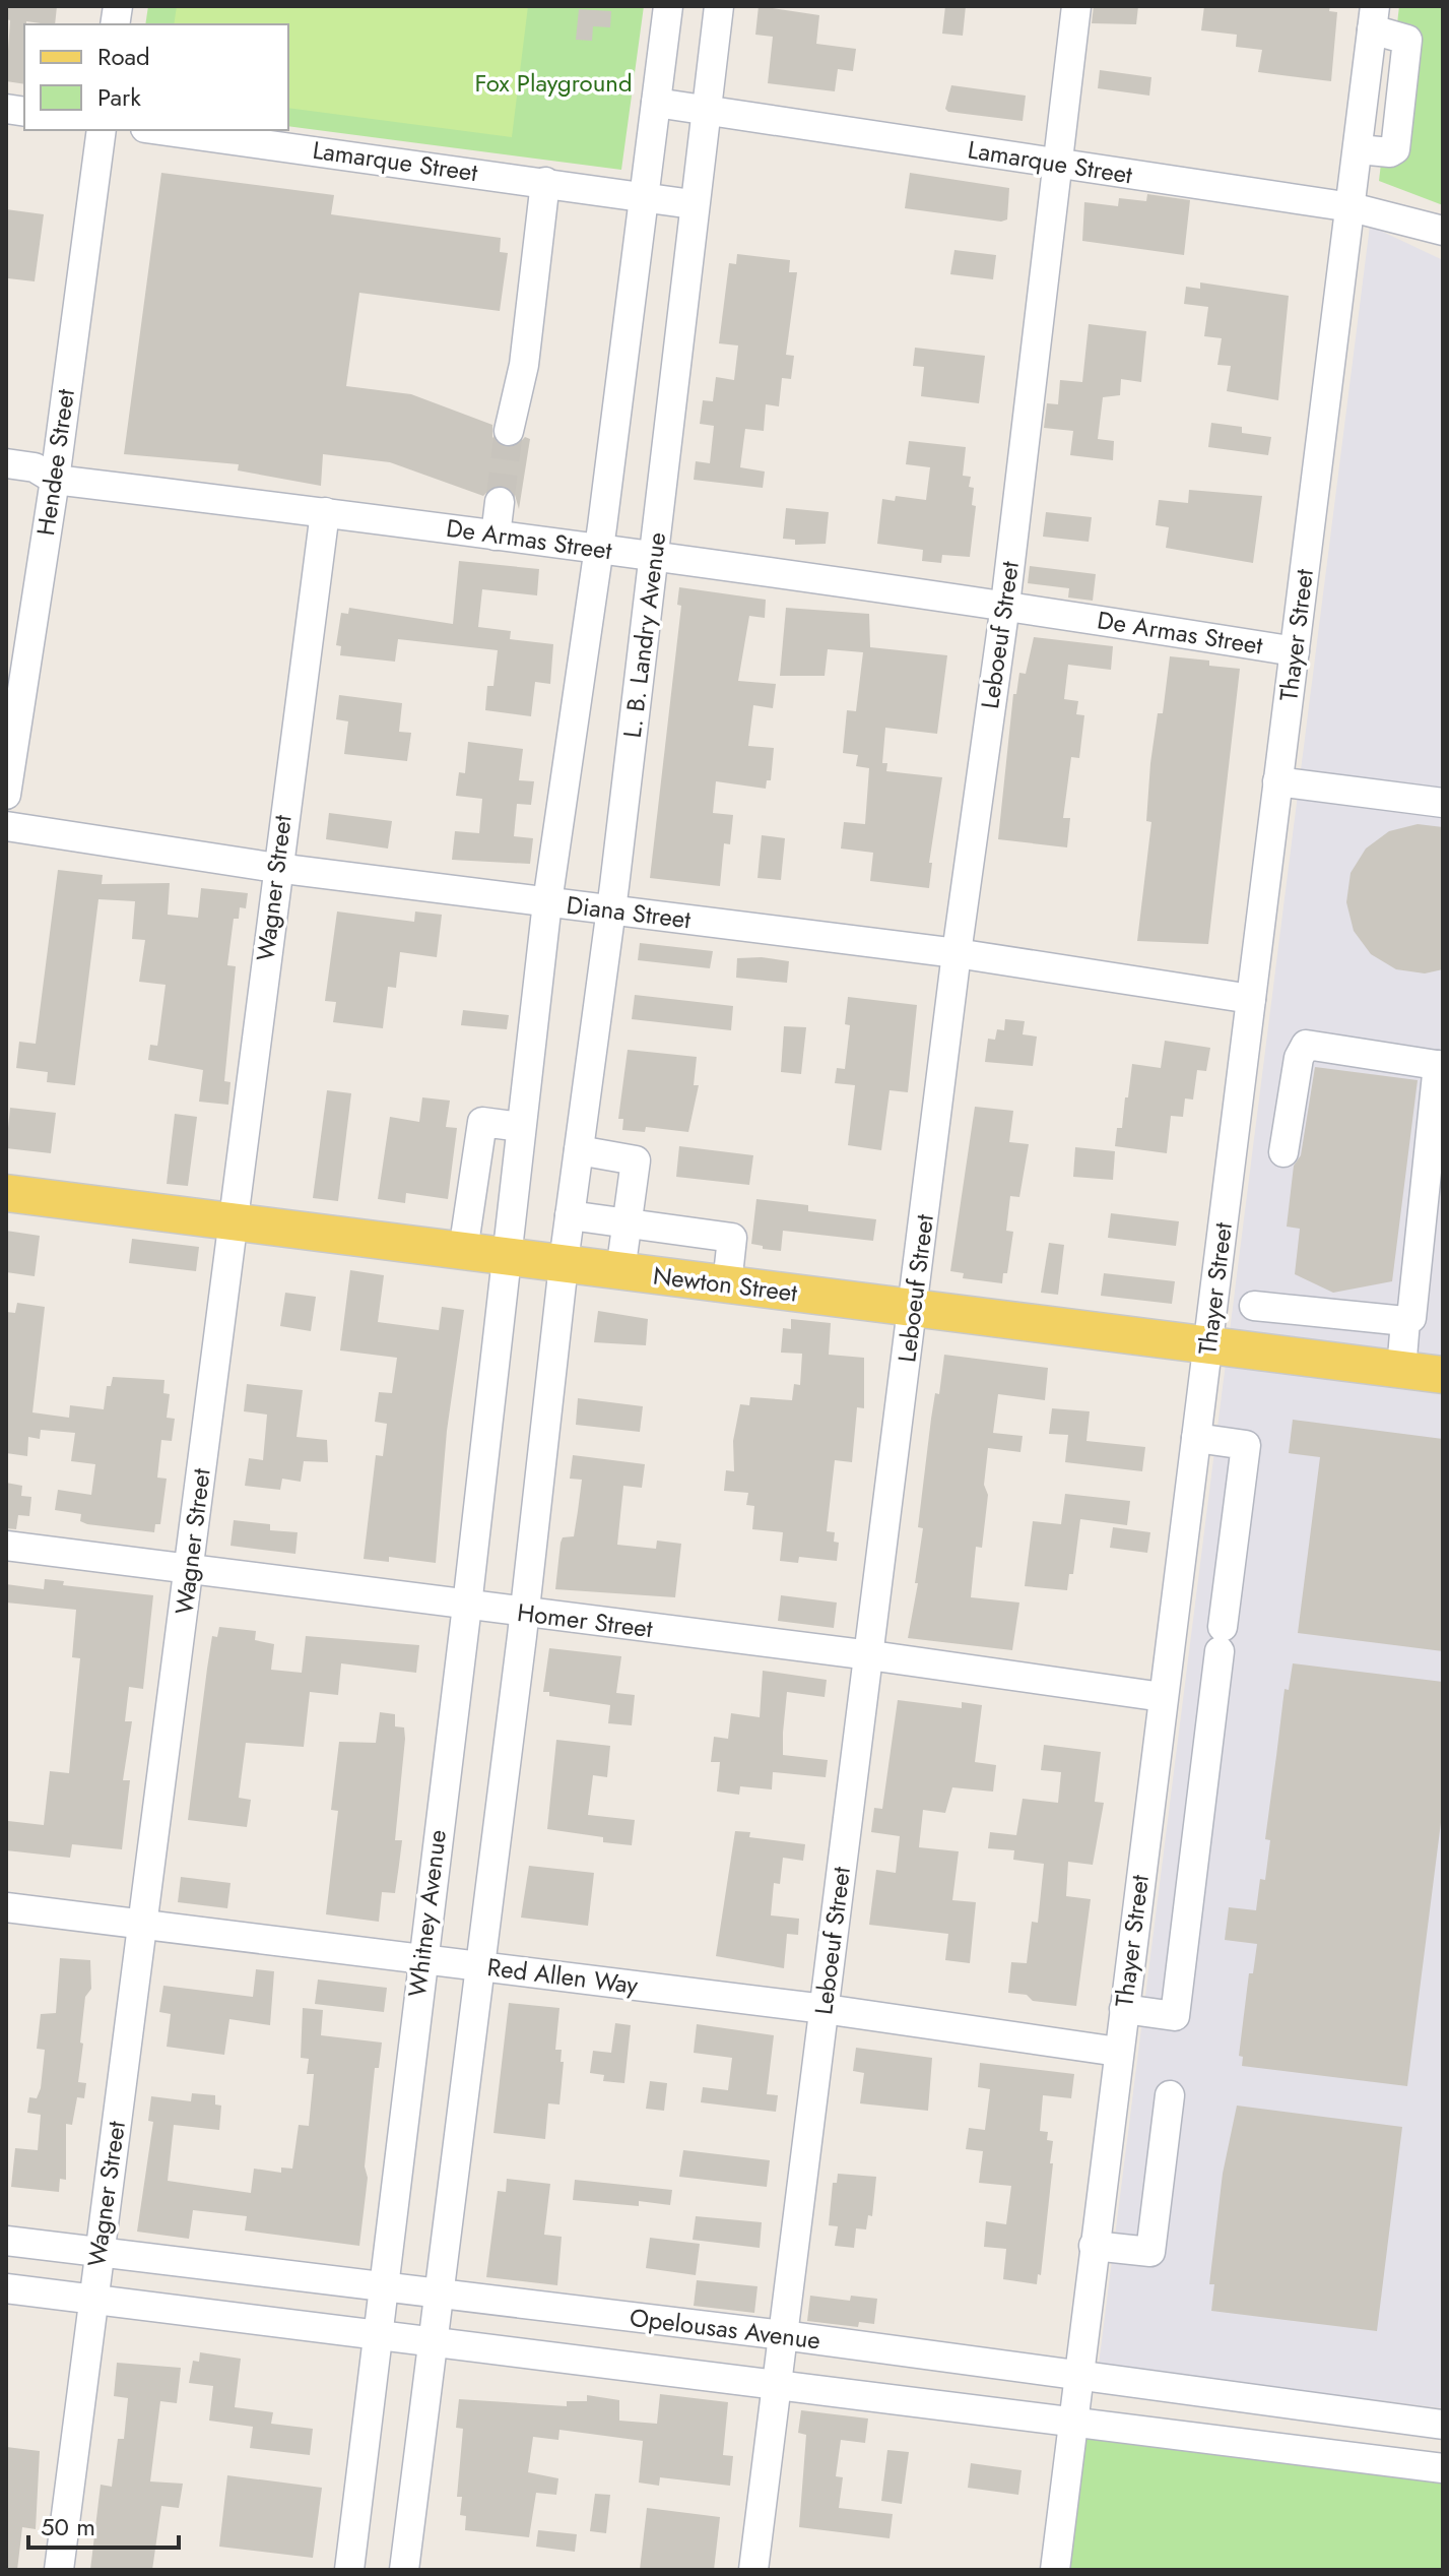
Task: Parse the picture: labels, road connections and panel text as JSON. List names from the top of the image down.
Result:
{
  "streets": {
    "main road": ["Newton Street"],
    "street": [
      "Lamarque Street",
      "Hendee Street",
      "De Armas Street",
      "L. B. Landry Avenue",
      "Leboeuf Street",
      "Thayer Street",
      "Wagner Street",
      "Diana Street",
      "Homer Street",
      "Whitney Avenue",
      "Red Allen Way",
      "Opelousas Avenue"
    ]
  },
  "crossings": [
    ["Lamarque Street", "L. B. Landry Avenue"],
    ["Lamarque Street", "Leboeuf Street"],
    ["Lamarque Street", "Thayer Street"],
    ["Hendee Street", "De Armas Street"],
    ["De Armas Street", "L. B. Landry Avenue"],
    ["De Armas Street", "Leboeuf Street"],
    ["De Armas Street", "Thayer Street"],
    ["De Armas Street", "Wagner Street"],
    ["L. B. Landry Avenue", "Diana Street"],
    ["L. B. Landry Avenue", "Newton Street"],
    ["Leboeuf Street", "Diana Street"],
    ["Leboeuf Street", "Newton Street"],
    ["Leboeuf Street", "Homer Street"],
    ["Leboeuf Street", "Red Allen Way"],
    ["Leboeuf Street", "Opelousas Avenue"],
    ["Thayer Street", "Diana Street"],
    ["Thayer Street", "Newton Street"],
    ["Thayer Street", "Homer Street"],
    ["Thayer Street", "Red Allen Way"],
    ["Thayer Street", "Opelousas Avenue"],
    ["Wagner Street", "Diana Street"],
    ["Wagner Street", "Newton Street"],
    ["Wagner Street", "Homer Street"],
    ["Wagner Street", "Red Allen Way"],
    ["Wagner Street", "Opelousas Avenue"],
    ["Newton Street", "Whitney Avenue"],
    ["Homer Street", "Whitney Avenue"],
    ["Whitney Avenue", "Red Allen Way"],
    ["Whitney Avenue", "Opelousas Avenue"]
  ],
  "parks": ["Fox Playground"],
  "legend": ["Road", "Park"],
  "scale_bar": "50 m"
}
